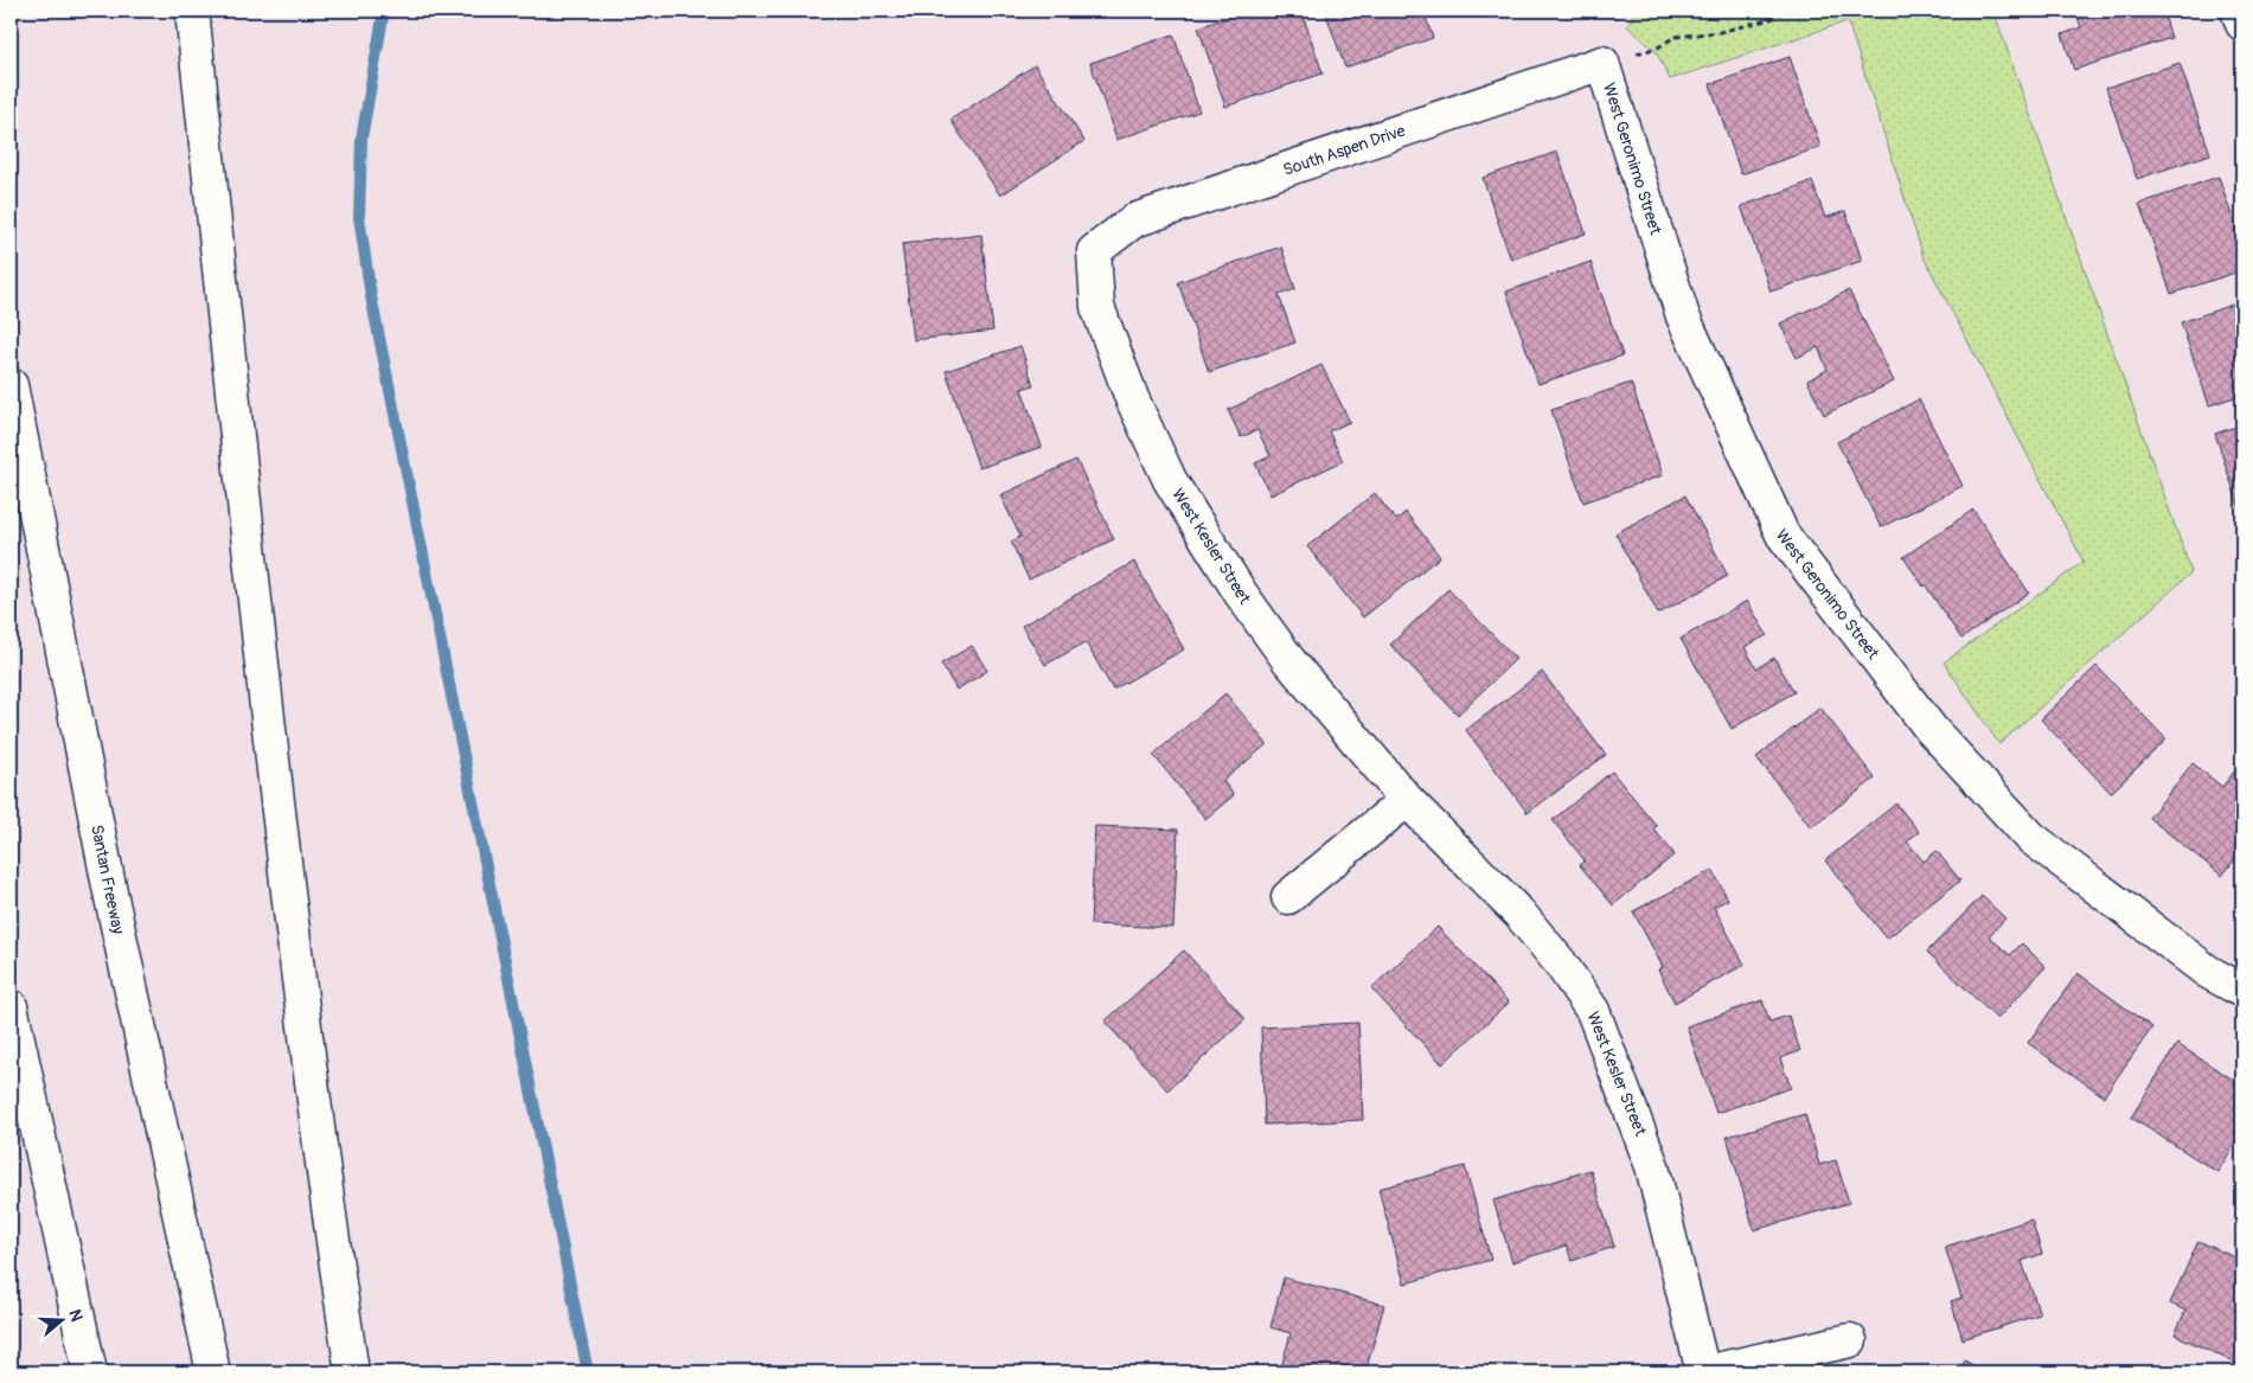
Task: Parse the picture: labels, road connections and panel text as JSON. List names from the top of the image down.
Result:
{
  "streets": {
    "main road": [
      "South Aspen Drive",
      "West Geronimo Street",
      "West Kesler Street",
      "Santan Freeway"
    ]
  },
  "crossings": [
    ["South Aspen Drive", "West Geronimo Street"],
    ["South Aspen Drive", "West Kesler Street"]
  ],
  "north": "right"
}
